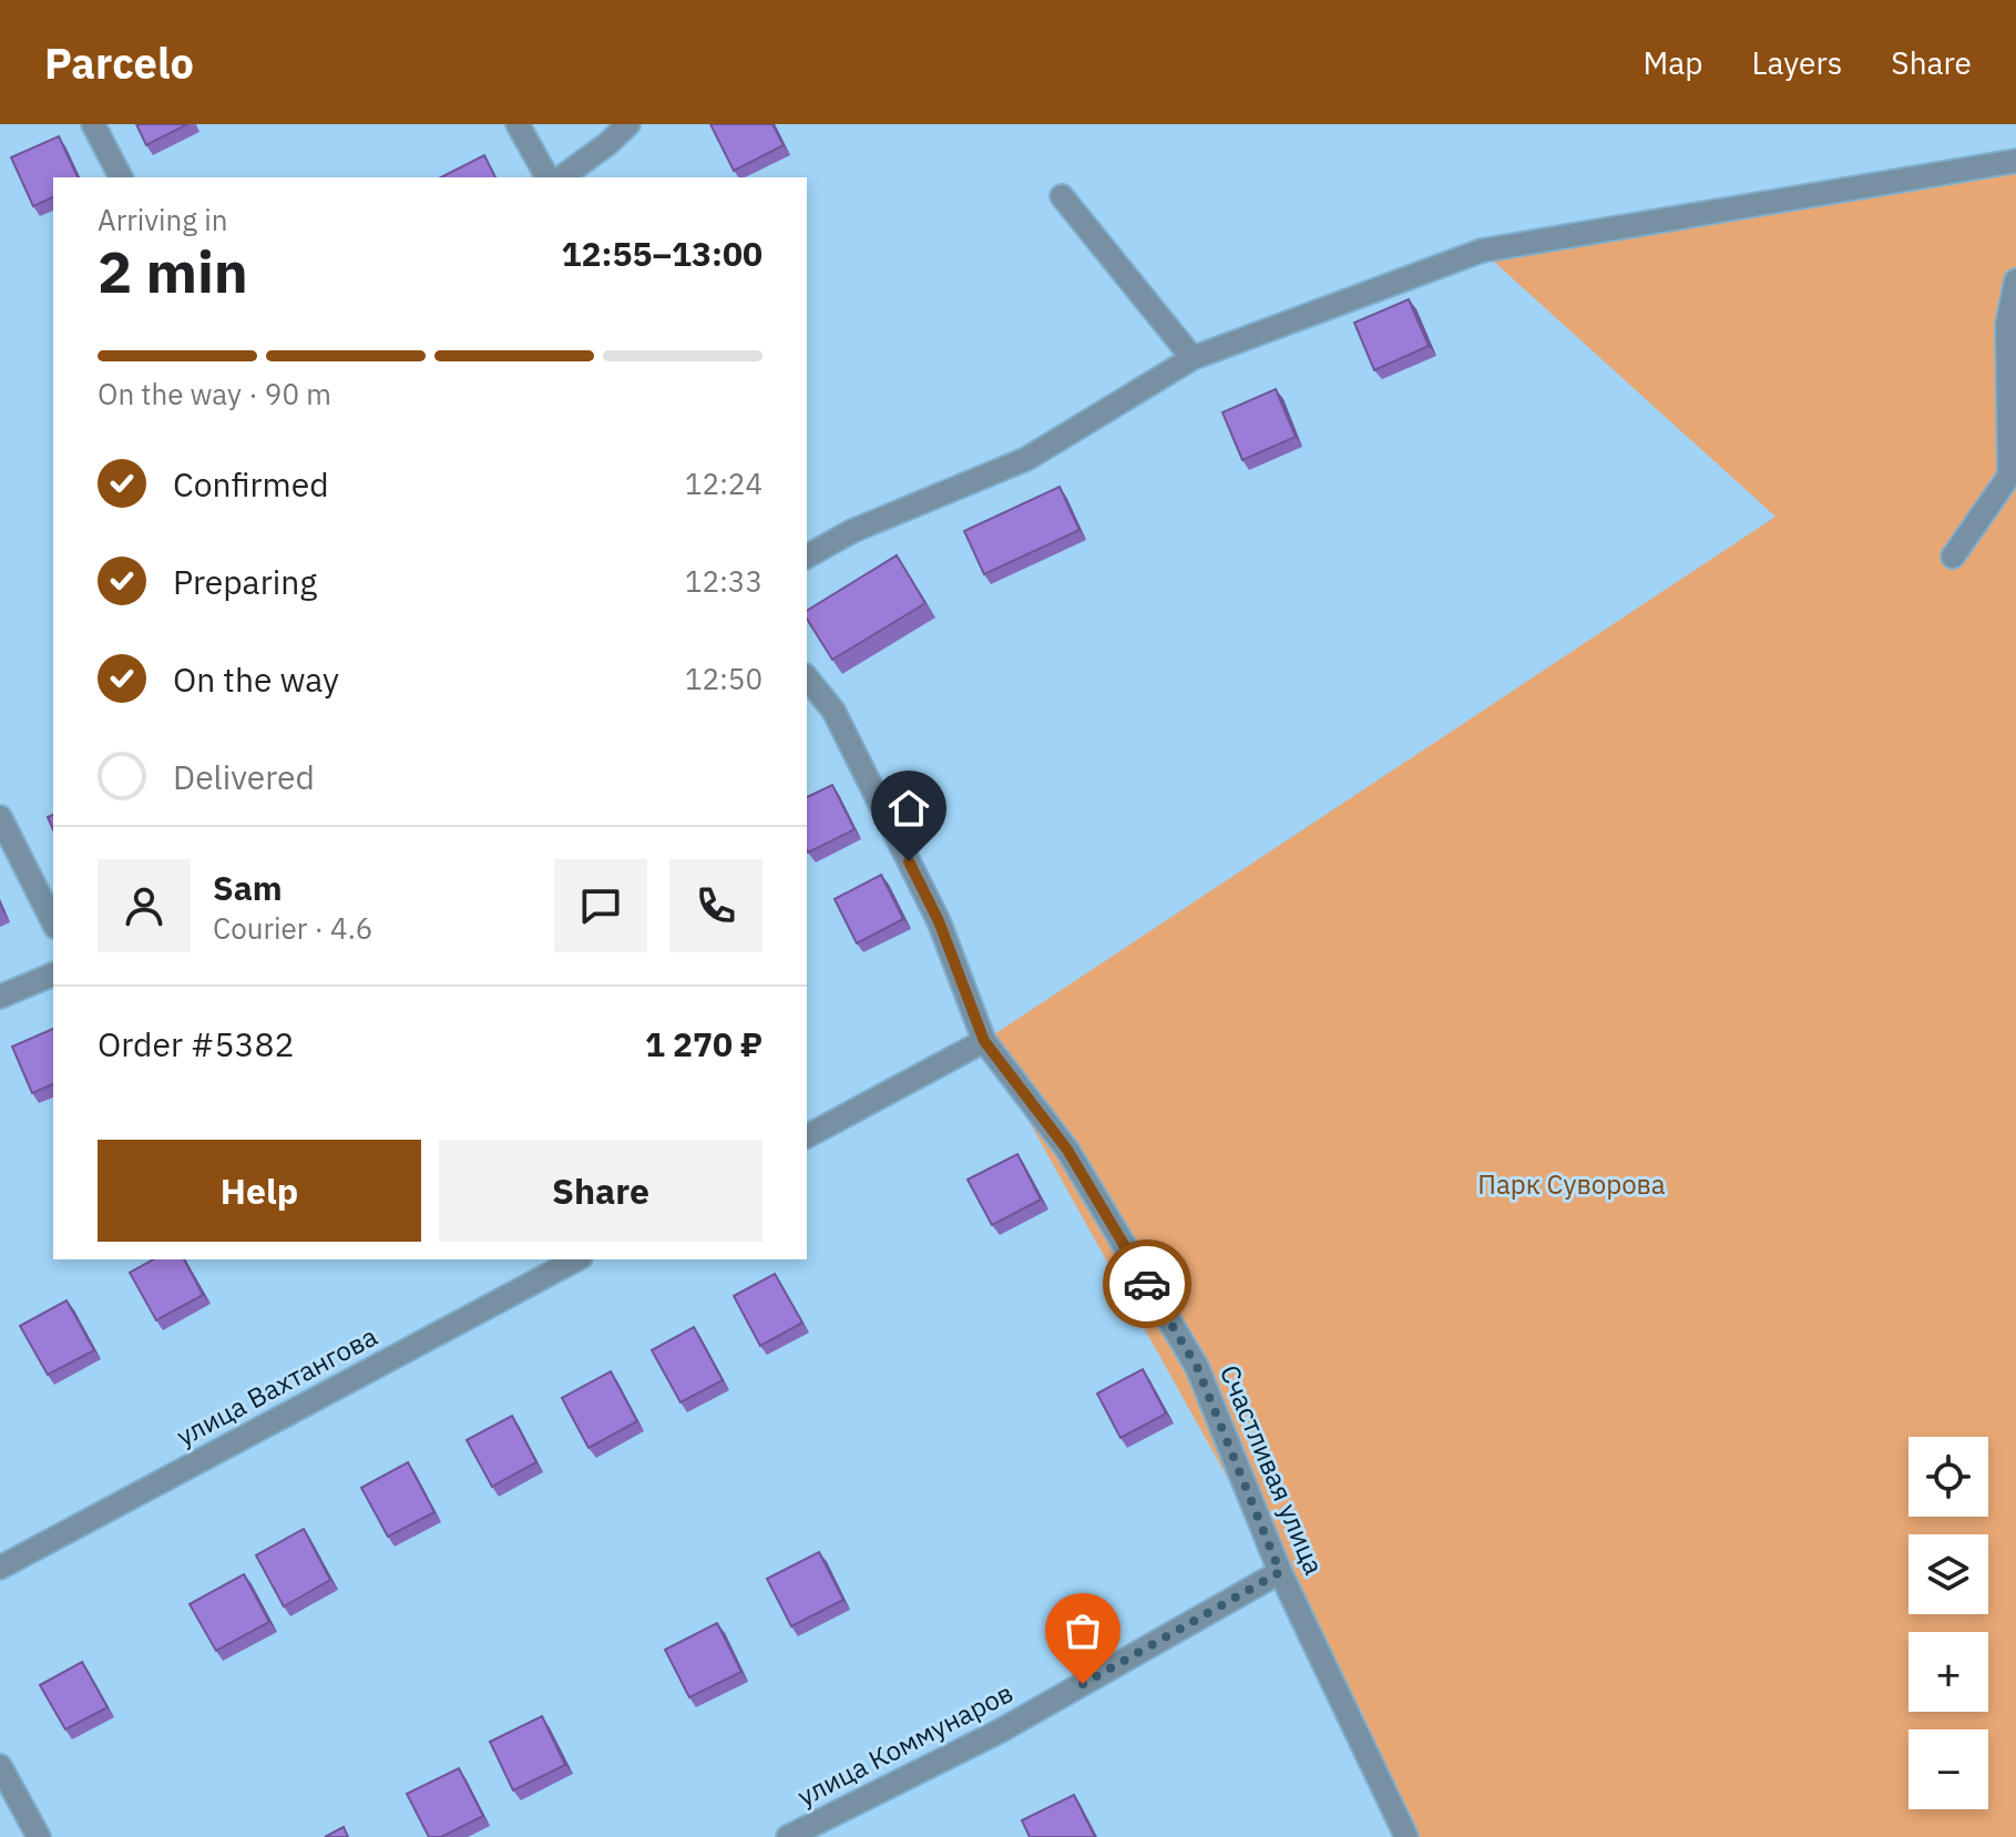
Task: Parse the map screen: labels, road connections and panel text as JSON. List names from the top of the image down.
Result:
{
  "streets": {
    "street": ["улица Вахтангова", "Счастливая улица", "улица Коммунаров"]
  },
  "crossings": [
    ["Счастливая улица", "улица Коммунаров"]
  ],
  "parks": ["Парк Суворова"],
  "page": {
    "header": "Parcelo",
    "nav": ["Map", "Layers", "Share"],
    "heading": ["2 min", "Arriving in", "12:55–13:00"],
    "panel": [
      "Sam",
      "Courier · 4.6",
      "Order #5382",
      "1 270 ₽"
    ],
    "bar": "On the way · 90 m",
    "list": [
      ["Confirmed", "12:24"],
      ["Preparing", "12:33"],
      ["On the way", "12:50"],
      "Delivered"
    ],
    "buttons": ["Help", "Share"],
    "map_buttons": ["+", "−"]
  }
}
